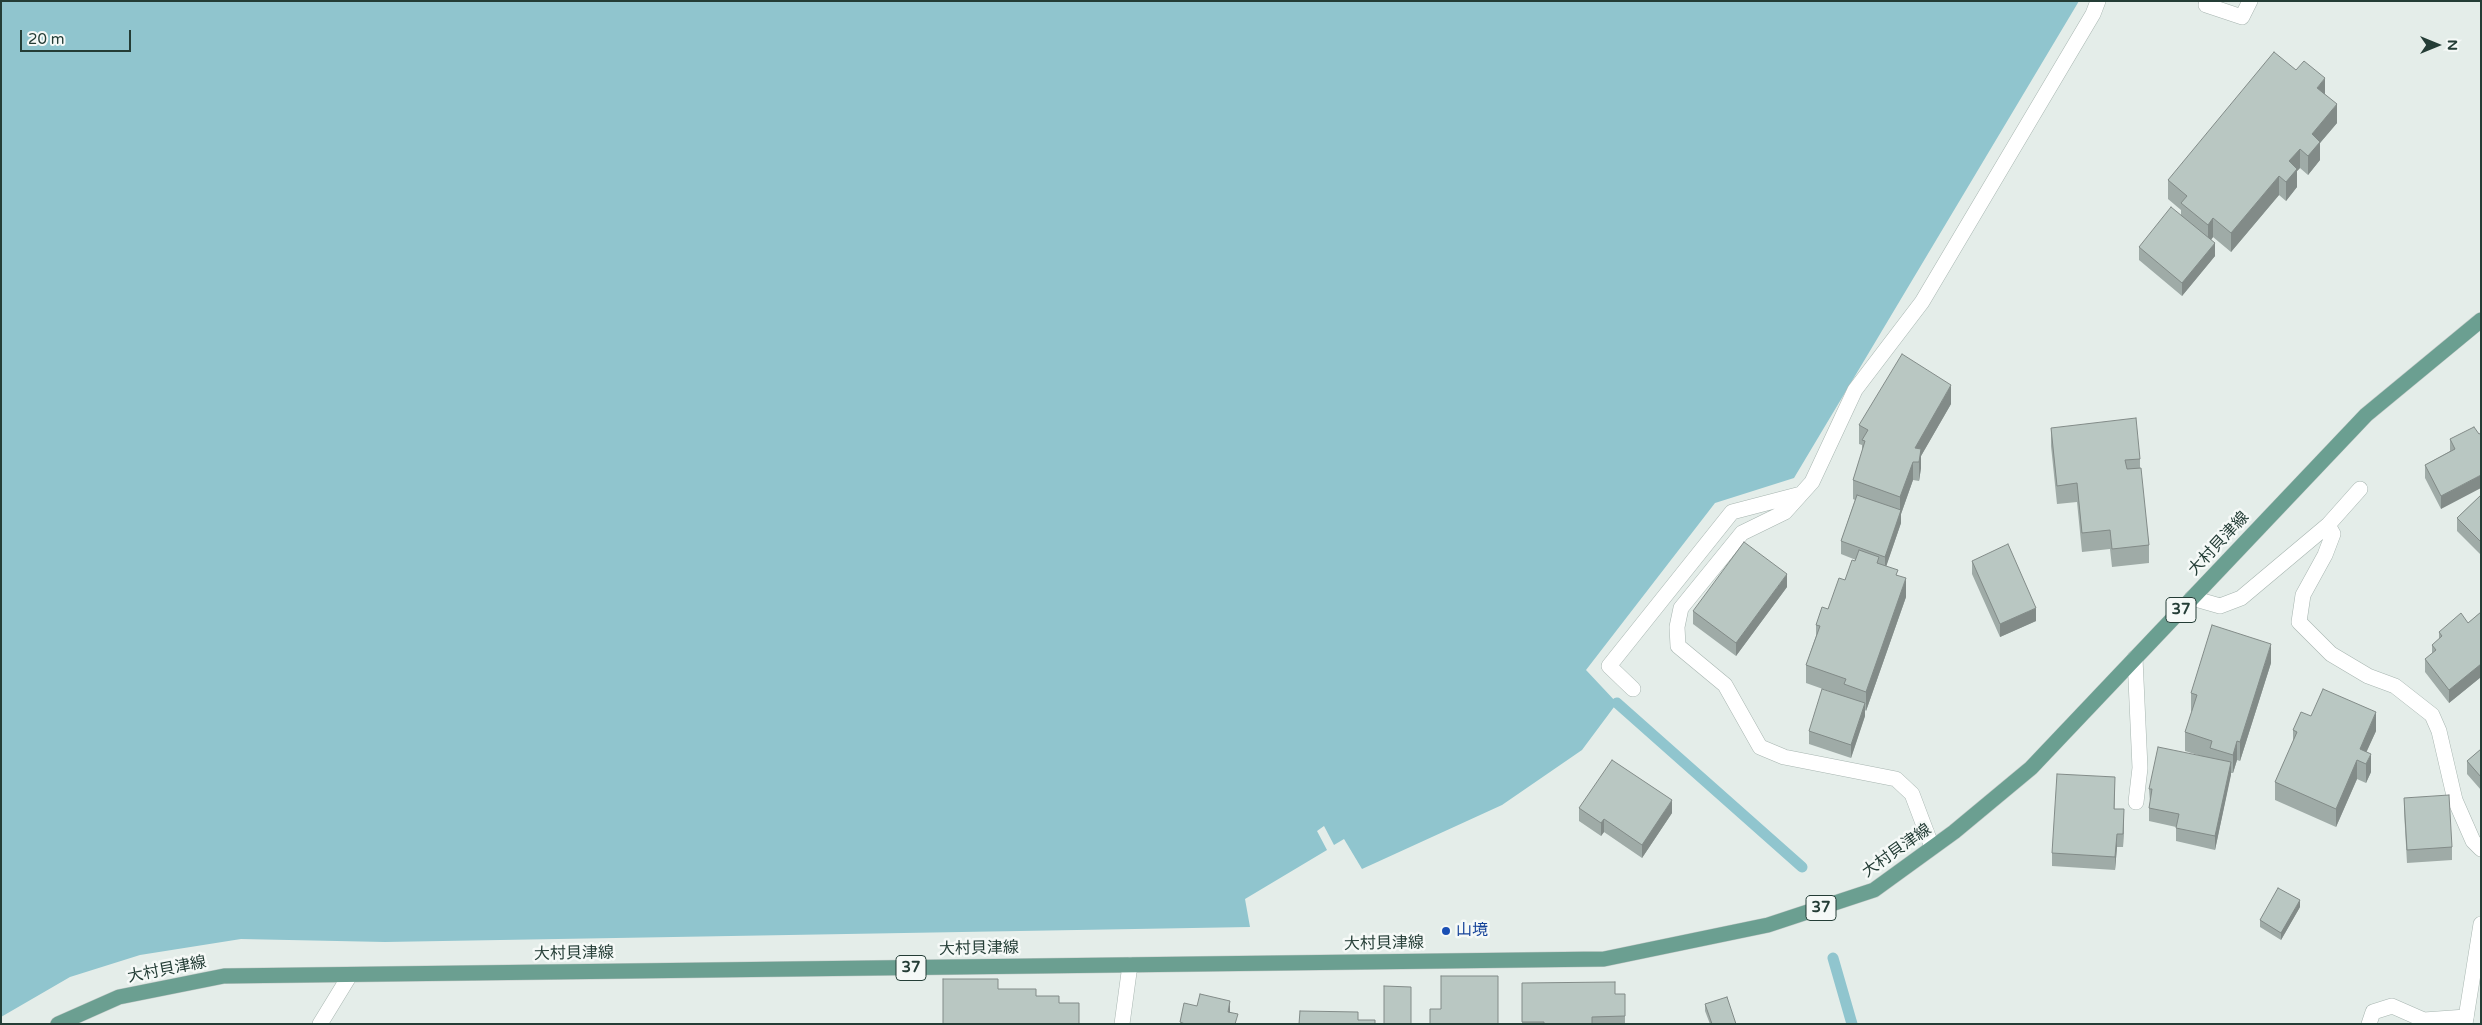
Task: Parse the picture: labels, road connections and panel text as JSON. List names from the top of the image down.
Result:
{
  "streets": {
    "main road": ["大村貝津線", "37"]
  },
  "places": ["山境"],
  "scale_bar": "20 m",
  "north": "right"
}
